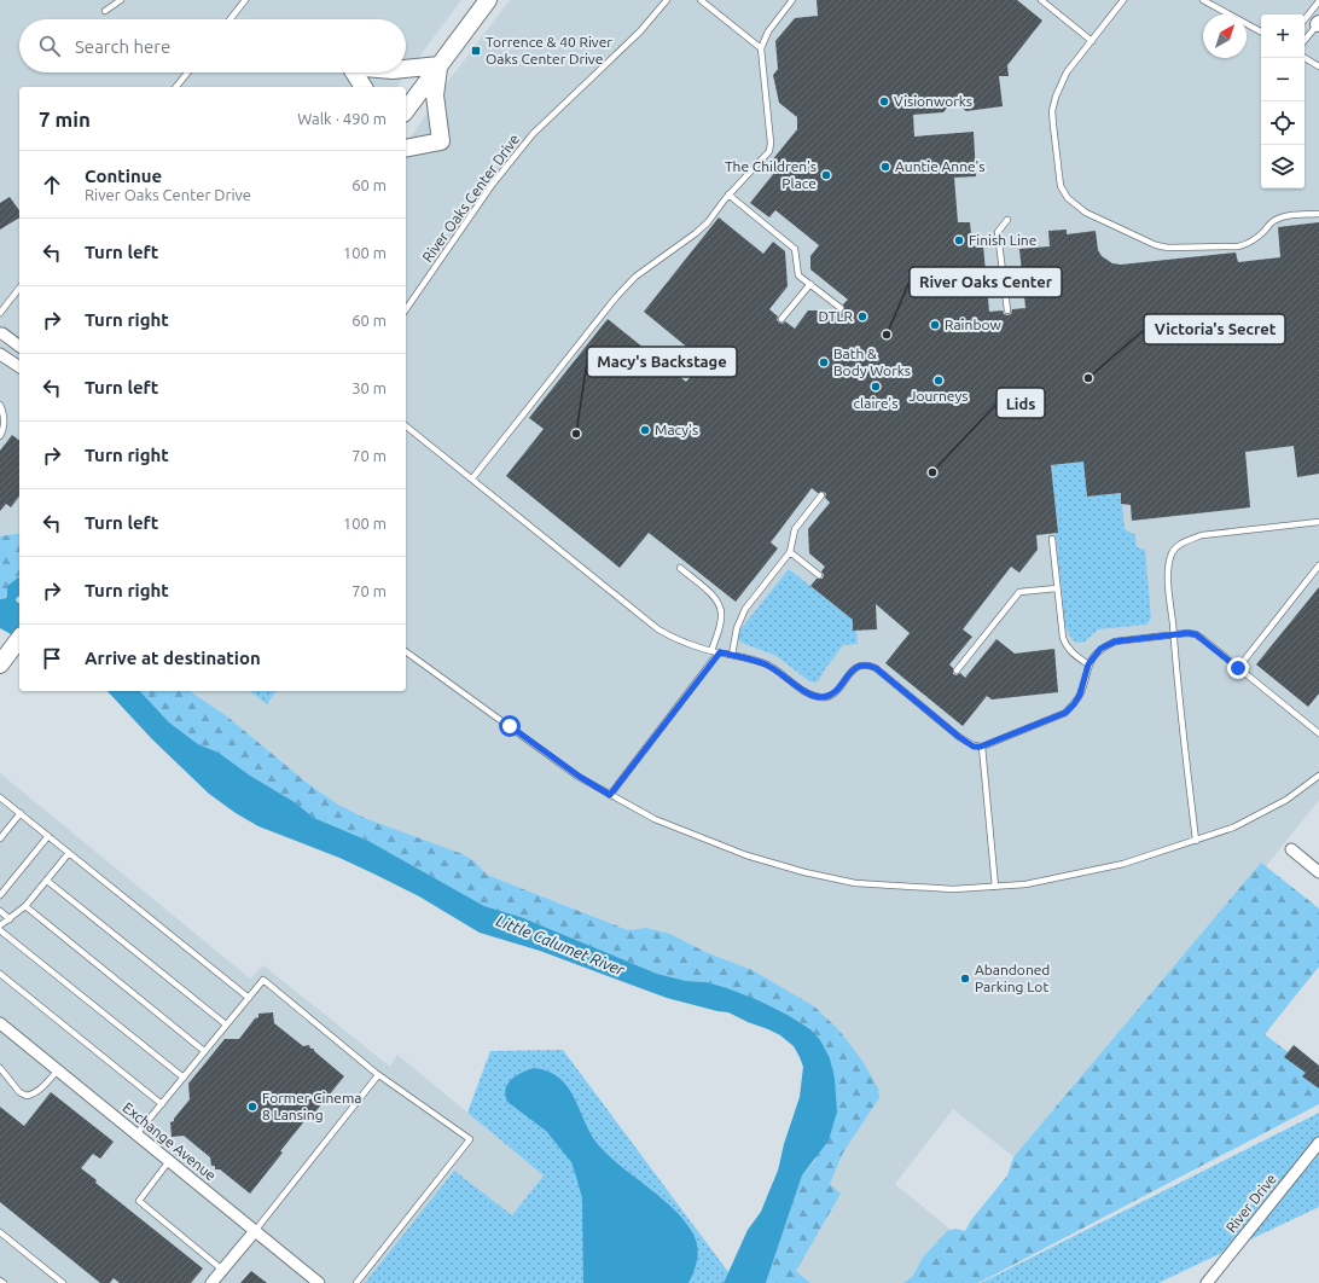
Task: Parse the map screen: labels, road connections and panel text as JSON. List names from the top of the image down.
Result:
{
  "streets": {
    "street": ["Exchange Avenue", "River Drive"],
    "lane": ["River Oaks Center Drive"]
  },
  "water": ["Little Calumet River"],
  "places": {
    "transit": ["Torrence & 40 River Oaks Center Drive"],
    "other": [
      "Visionworks",
      "Auntie Anne's",
      "The Children's Place",
      "Finish Line",
      "DTLR",
      "Rainbow",
      "River Oaks Center",
      "Bath & Body Works",
      "Victoria's Secret",
      "Journeys",
      "claire's",
      "Macy's",
      "Macy's Backstage",
      "Lids",
      "Abandoned Parking Lot",
      "Former Cinema 8 Lansing"
    ]
  },
  "north": "top right",
  "page": {
    "map_buttons": ["+", "−"],
    "search": "Search here",
    "heading": ["7 min", "Walk · 490 m"],
    "list": [
      ["Continue", "River Oaks Center Drive", "60 m"],
      ["Turn left", "100 m"],
      ["Turn right", "60 m"],
      ["Turn left", "30 m"],
      ["Turn right", "70 m"],
      ["Turn left", "100 m"],
      ["Turn right", "70 m"],
      "Arrive at destination"
    ]
  }
}
